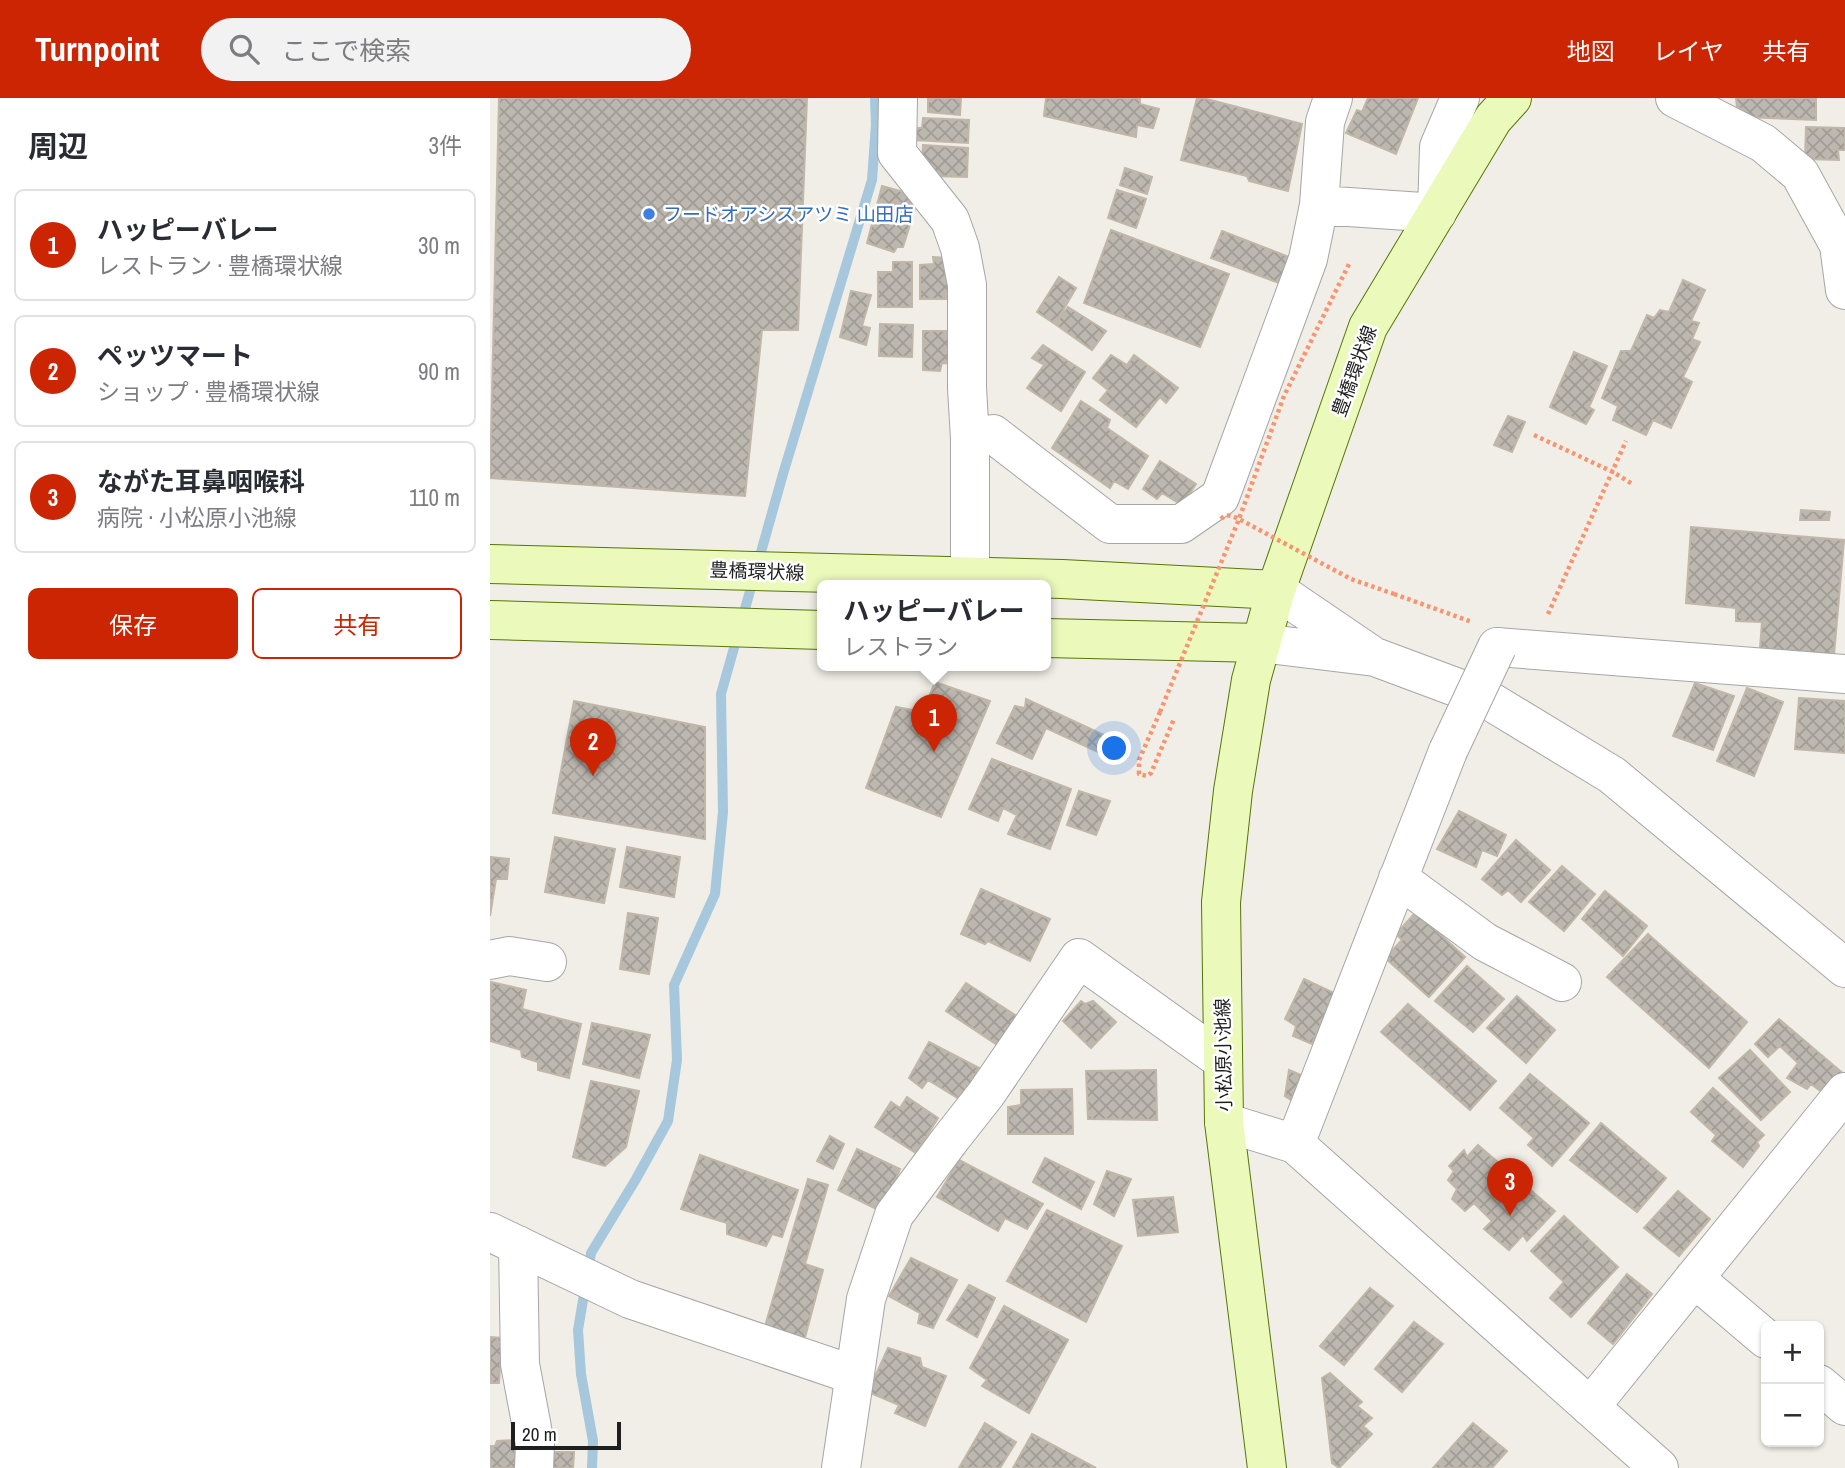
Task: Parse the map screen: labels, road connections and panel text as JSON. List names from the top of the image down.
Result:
{
  "streets": {
    "main road": ["豊橋環状線", "小松原小池線"]
  },
  "crossings": [
    ["豊橋環状線", "小松原小池線"]
  ],
  "places": ["フードオアシスアツミ 山田店"],
  "scale_bar": "20 m",
  "page": {
    "header": "Turnpoint",
    "search": "ここで検索",
    "nav": ["地図", "レイヤ", "共有"],
    "heading": ["周辺", "3件"],
    "list": [
      {
        "mark": "1",
        "name": "ハッピーバレー",
        "note": "レストラン · 豊橋環状線",
        "value": "30 m"
      },
      {
        "mark": "2",
        "name": "ペッツマート",
        "note": "ショップ · 豊橋環状線",
        "value": "90 m"
      },
      {
        "mark": "3",
        "name": "ながた耳鼻咽喉科",
        "note": "病院 · 小松原小池線",
        "value": "110 m"
      }
    ],
    "buttons": ["保存", "共有"],
    "popup": ["ハッピーバレー", "レストラン"],
    "pins": ["1", "2", "3"],
    "map_buttons": ["+", "−"],
    "scale": "20 m"
  }
}
